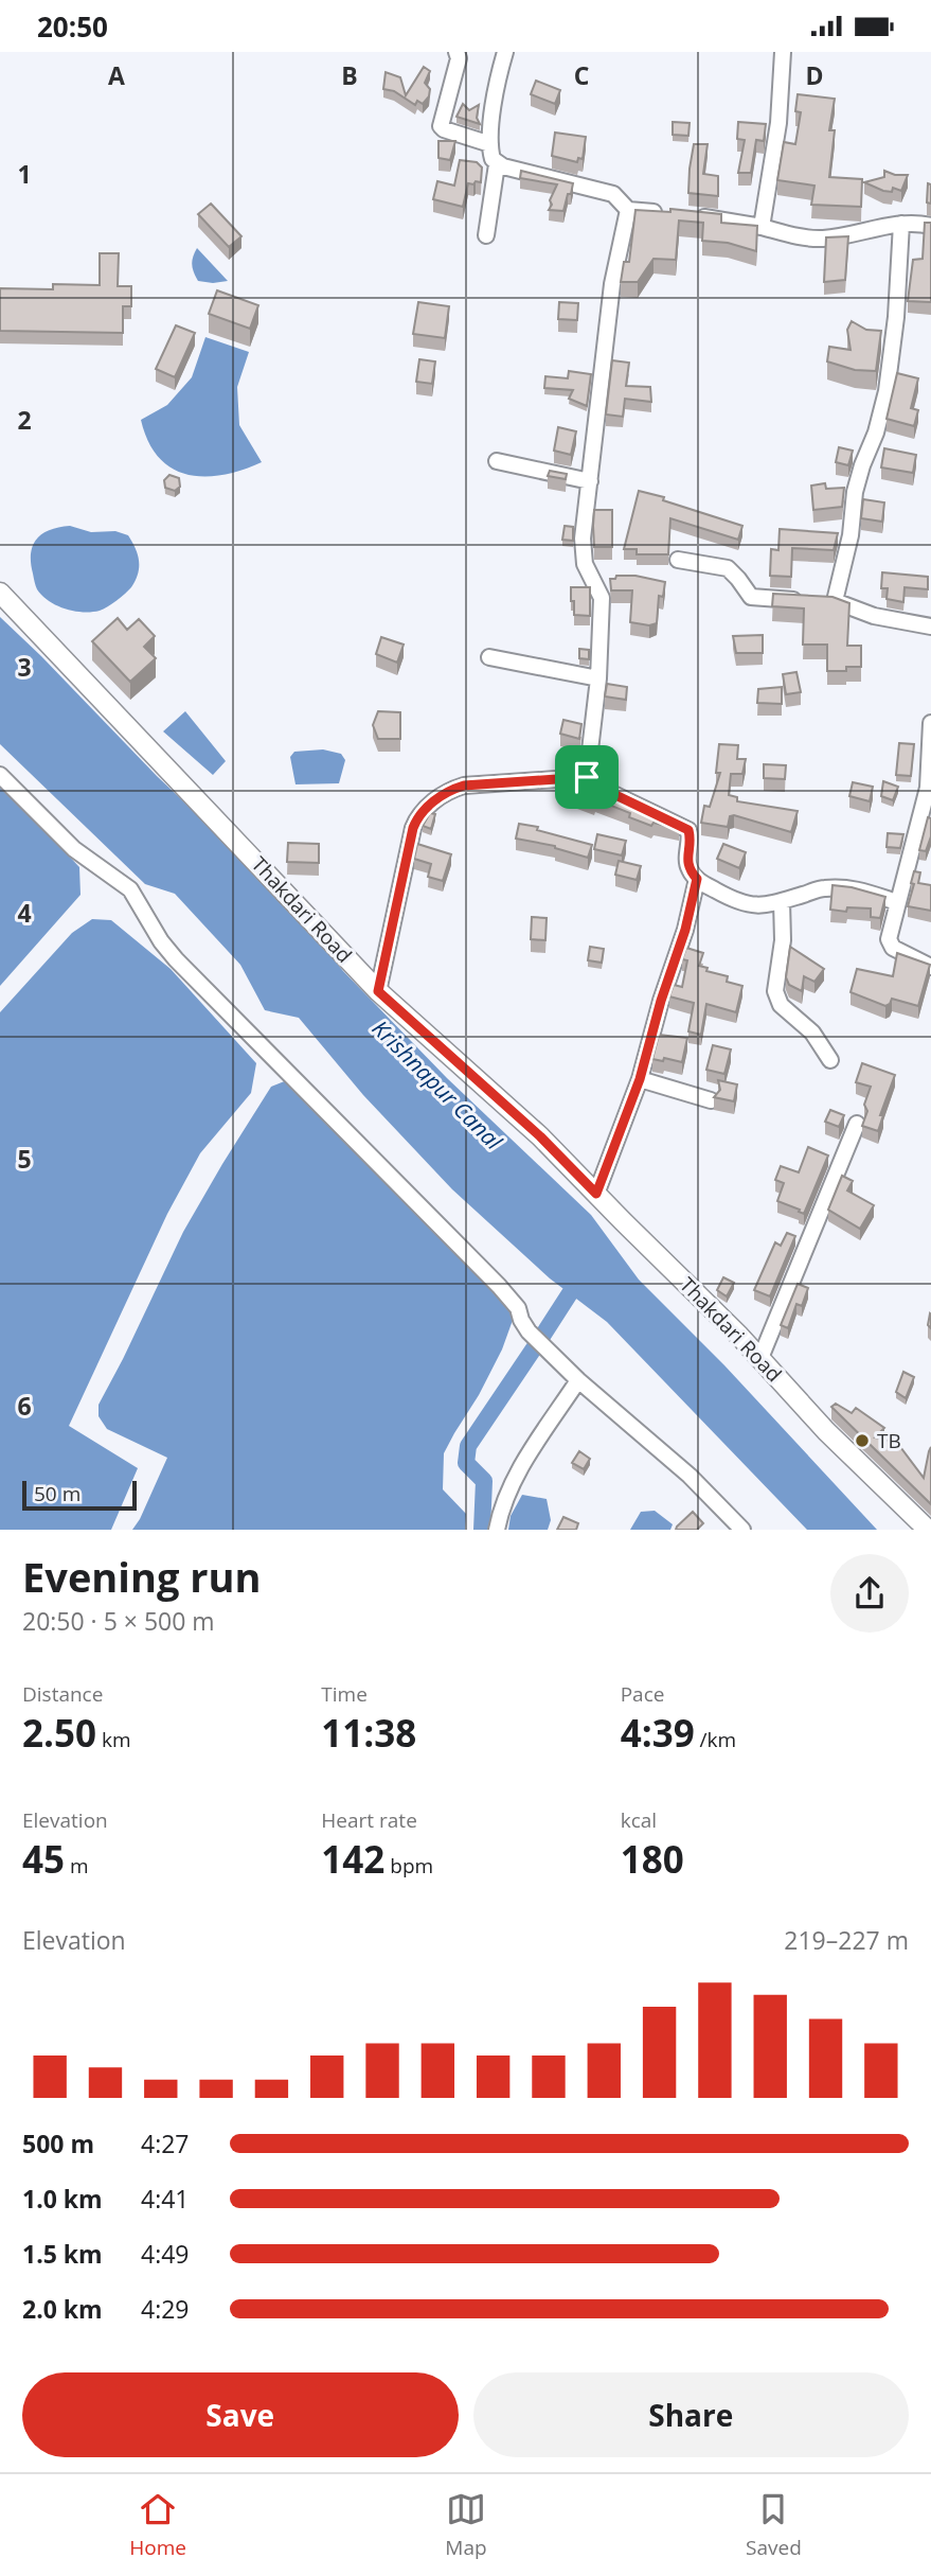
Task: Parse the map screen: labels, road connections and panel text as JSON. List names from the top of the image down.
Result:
{
  "streets": {
    "street": ["Thakdari Road"]
  },
  "water": ["Krishnapur Canal"],
  "places": ["TB"],
  "scale_bar": "50 m",
  "page": {
    "status": "20:50",
    "scale": "50 m",
    "heading": ["Evening run", "20:50 · 5 × 500 m"],
    "stats": [
      ["Distance", "2.50 km"],
      ["Time", "11:38"],
      ["Pace", "4:39 /km"],
      ["Elevation", "45 m"],
      ["Heart rate", "142 bpm"],
      ["kcal", "180"]
    ],
    "chart": ["Elevation", "219–227 m"],
    "list": [
      {
        "name": "500 m",
        "note": "4:27"
      },
      {
        "name": "1.0 km",
        "note": "4:41"
      },
      {
        "name": "1.5 km",
        "note": "4:49"
      },
      {
        "name": "2.0 km",
        "note": "4:29"
      }
    ],
    "buttons": ["Save", "Share"],
    "tabs": ["Home", "Map", "Saved"]
  },
  "grid": {
    "columns": [
      "A",
      "B",
      "C",
      "D"
    ],
    "rows": [
      "1",
      "2",
      "3",
      "4",
      "5",
      "6"
    ]
  }
}
